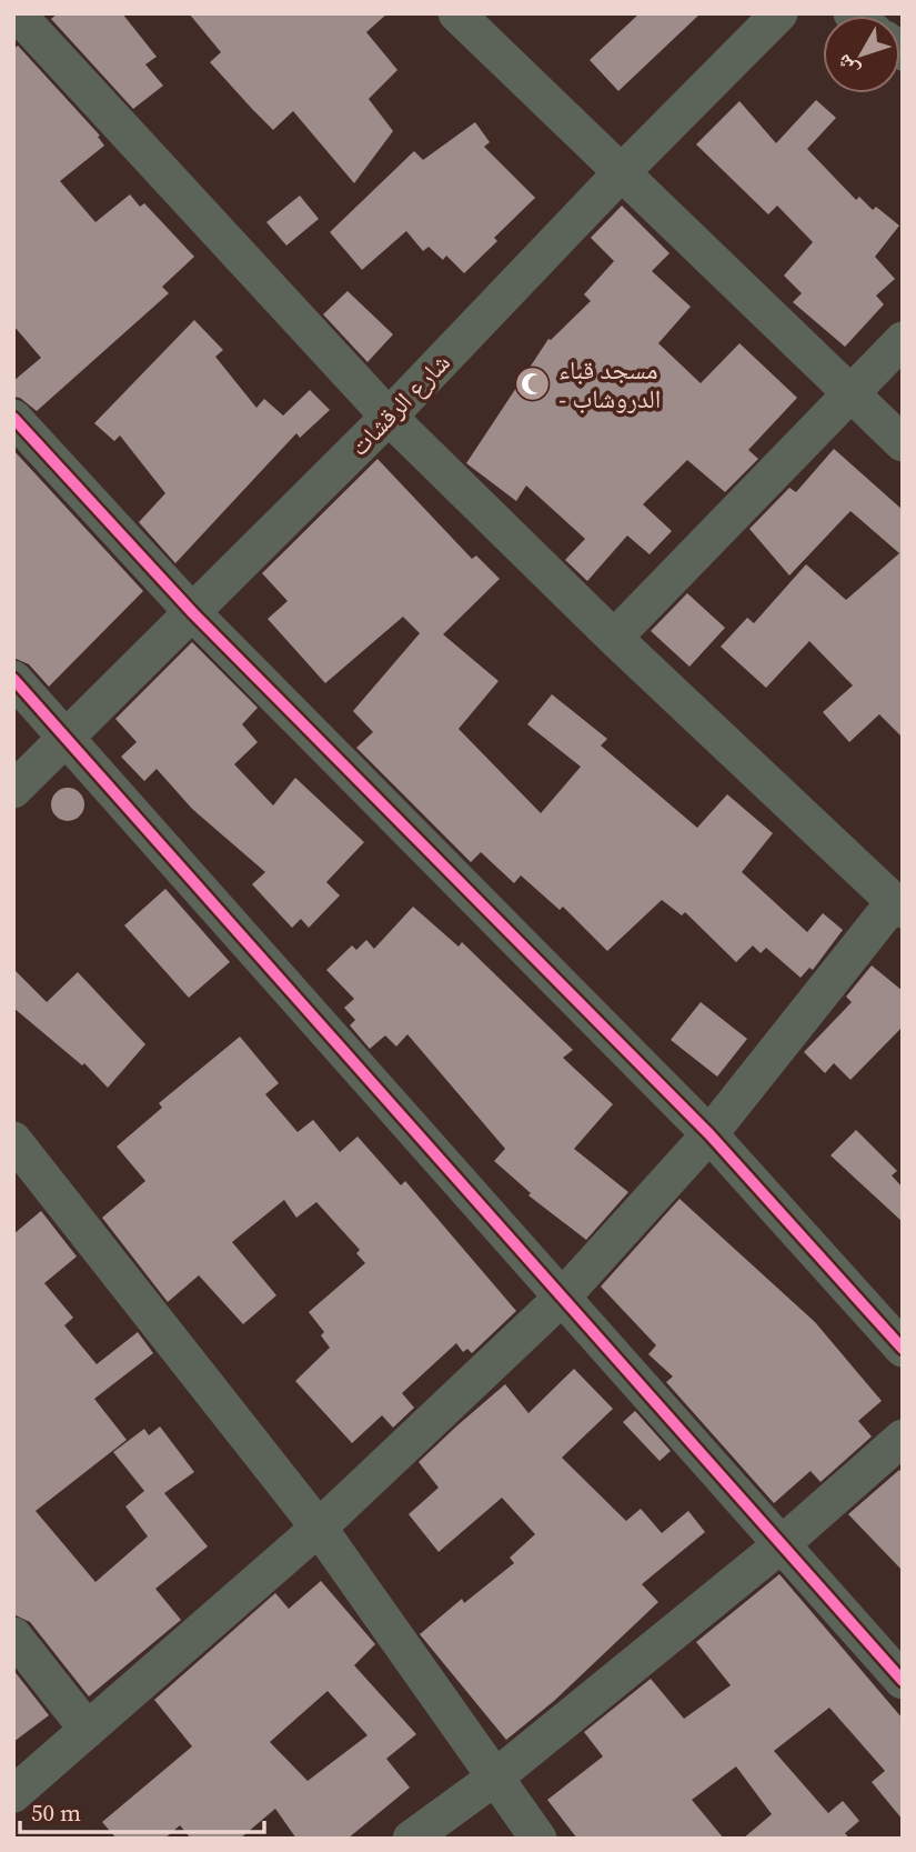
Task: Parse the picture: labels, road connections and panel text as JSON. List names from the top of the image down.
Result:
{
  "streets": {
    "street": ["شارع الرقشات"]
  },
  "places": {
    "mosque": ["مسجد قباء - الدروشاب"]
  },
  "scale_bar": "50 m",
  "north": "bottom left"
}
